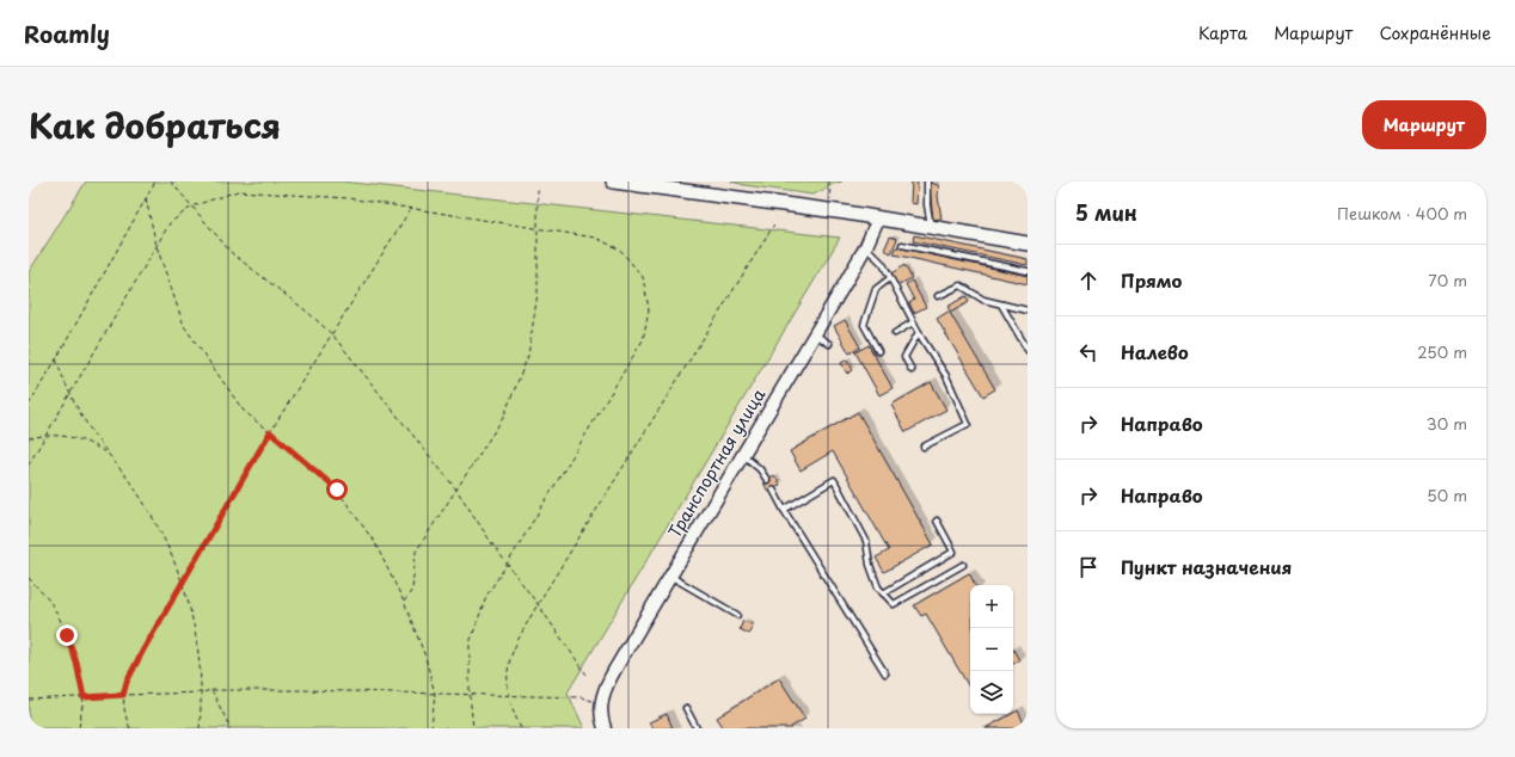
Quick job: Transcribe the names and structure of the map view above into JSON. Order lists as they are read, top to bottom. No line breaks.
{"streets":{"street":["Транспортная улица"]},"page":{"header":"Roamly","nav":["Карта","Маршрут","Сохранённые"],"title":"Как добраться","buttons":"Маршрут","heading":["5 мин","Пешком · 400 m"],"list":[["Прямо","70 m"],["Налево","250 m"],["Направо","30 m"],["Направо","50 m"],"Пункт назначения"],"map_buttons":["+","−"]}}
